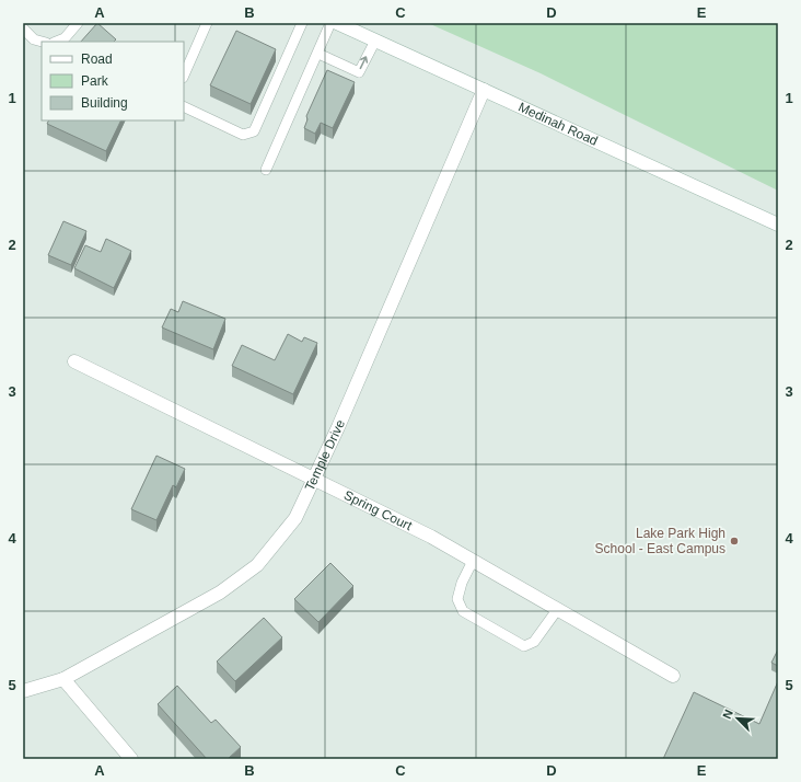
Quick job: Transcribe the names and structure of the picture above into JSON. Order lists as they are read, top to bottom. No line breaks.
{"streets":{"street":["Medinah Road","Temple Drive","Spring Court"]},"crossings":[["Medinah Road","Temple Drive"],["Temple Drive","Spring Court"]],"places":["Lake Park High School - East Campus"],"legend":["Road","Park","Building"],"north":"top left","grid":{"columns":["A","B","C","D","E"],"rows":["1","2","3","4","5"]}}
